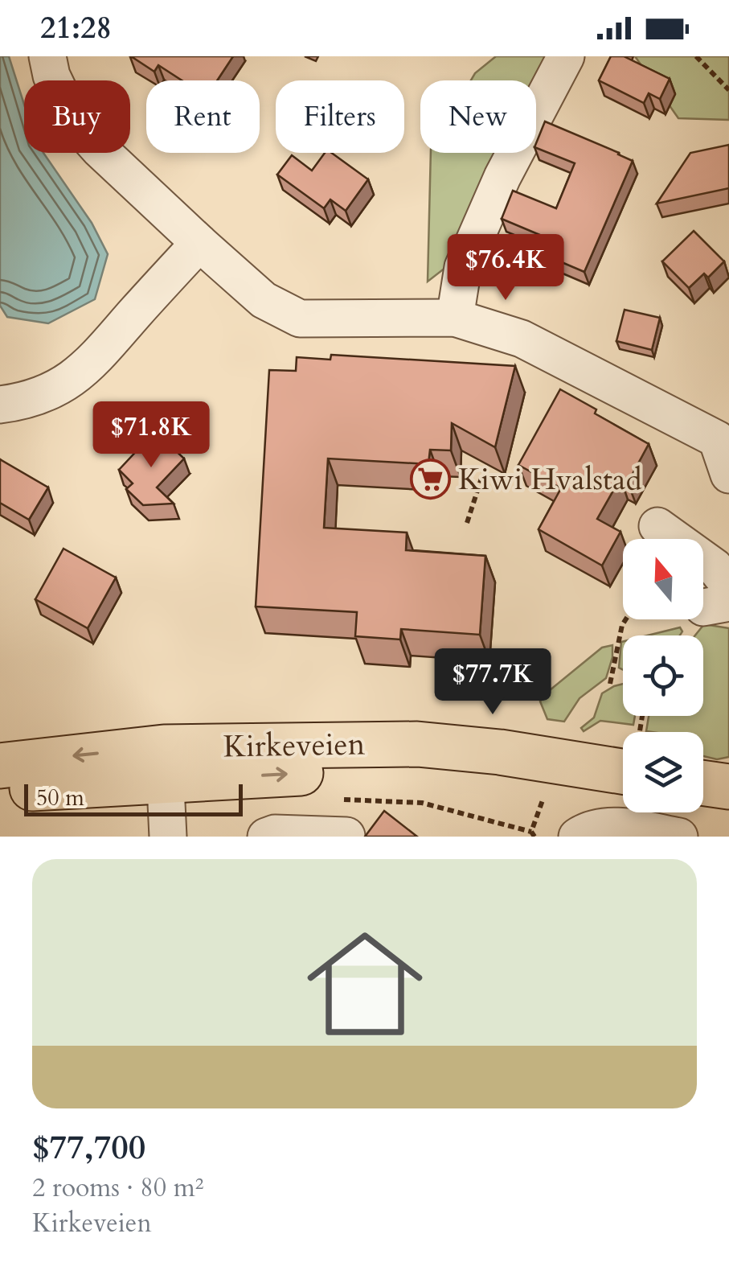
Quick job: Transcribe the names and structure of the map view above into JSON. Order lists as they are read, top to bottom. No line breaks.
{"streets":{"main road":["Kirkeveien"]},"places":{"supermarket":["Kiwi Hvalstad"]},"scale_bar":"50 m","north":"top","page":{"status":"21:28","chip":["Buy","Rent","Filters","New"],"price":["$76.4K","$71.8K","$77.7K"],"scale":"50 m","list":[{"name":"$77,700","note":"2 rooms · 80 m² · Kirkeveien"}]}}
